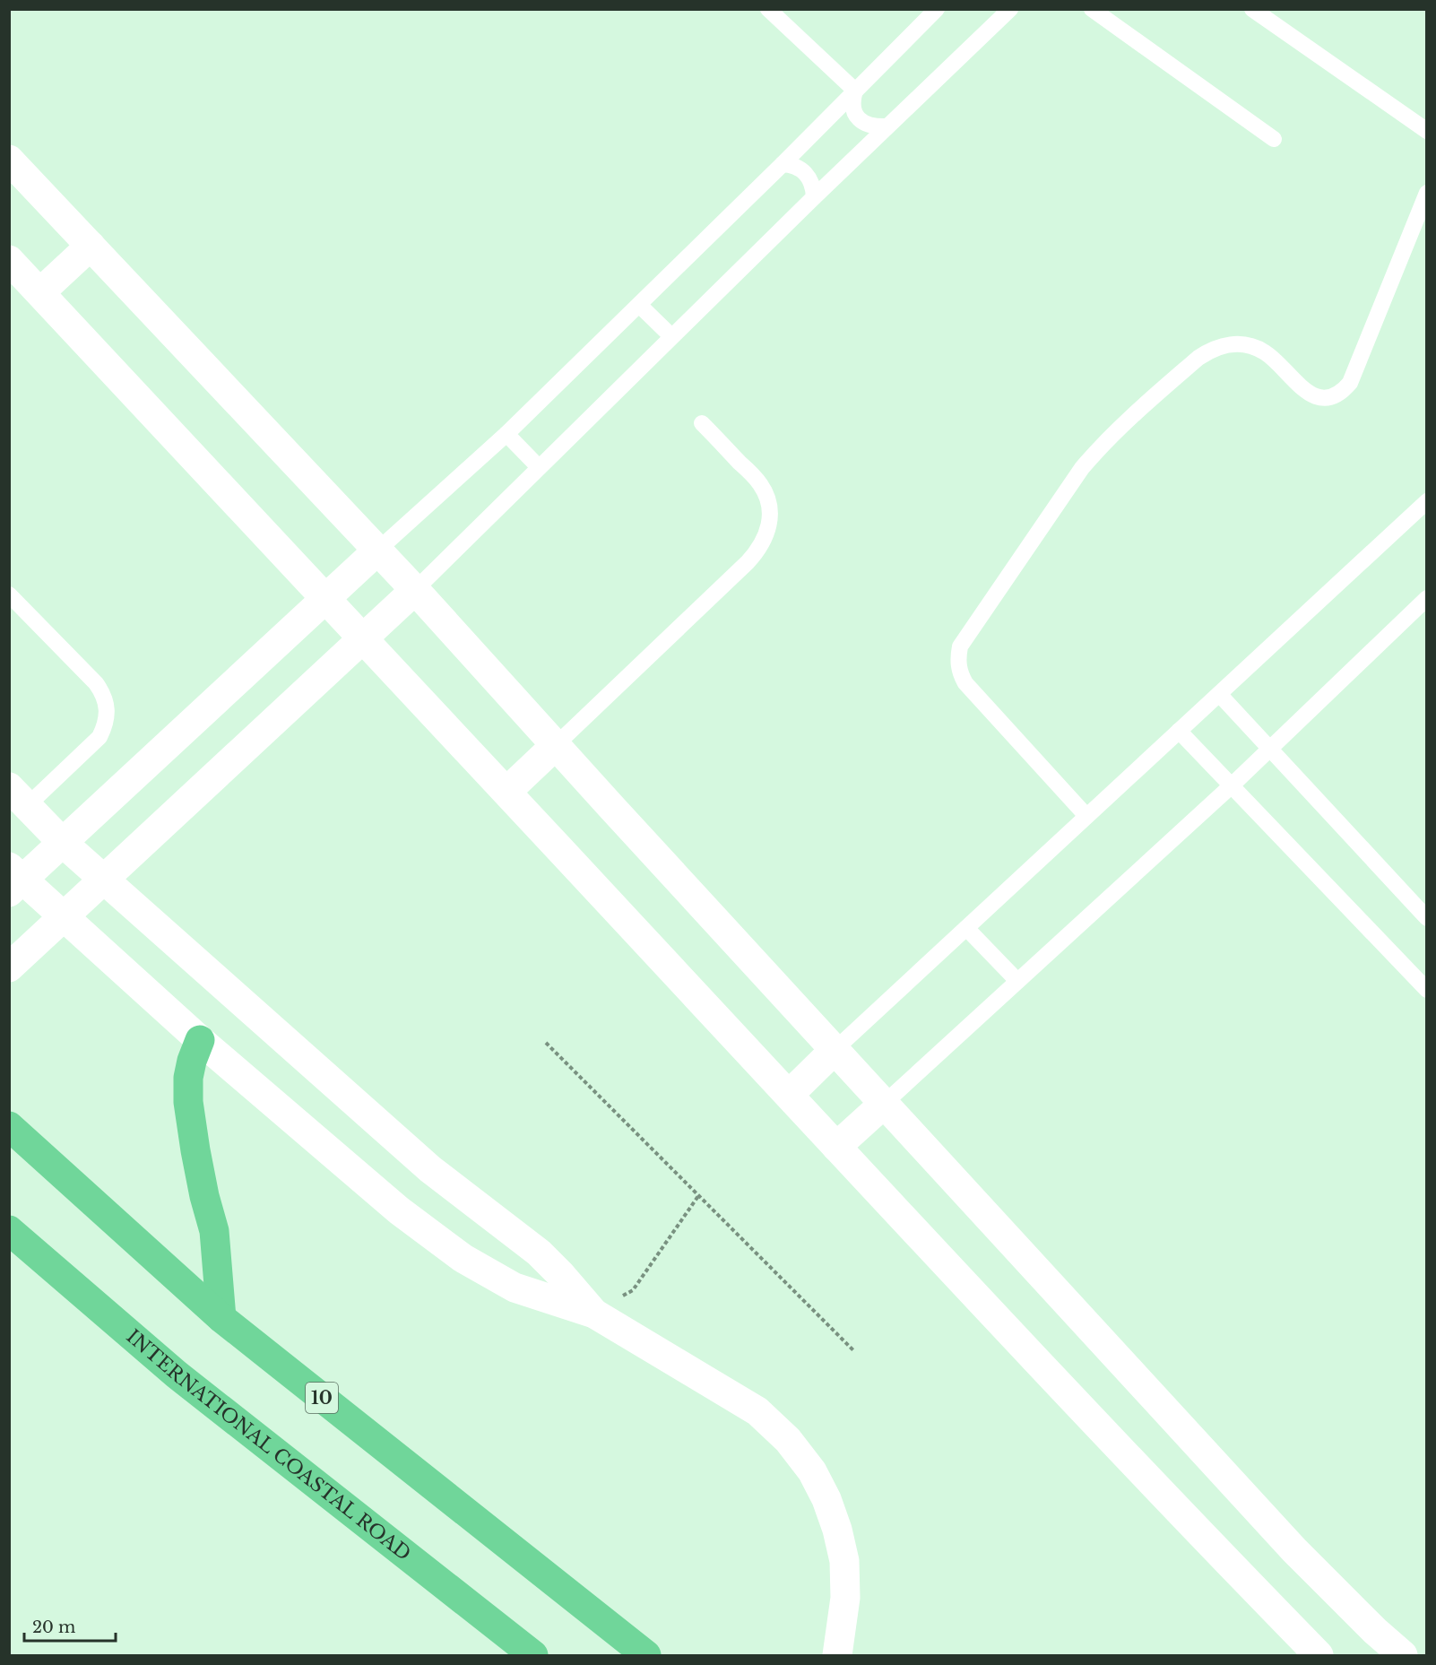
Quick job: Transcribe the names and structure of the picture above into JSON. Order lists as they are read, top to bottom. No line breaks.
{"streets":{"highway":["10","INTERNATIONAL COASTAL ROAD"]},"scale_bar":"20 m"}
